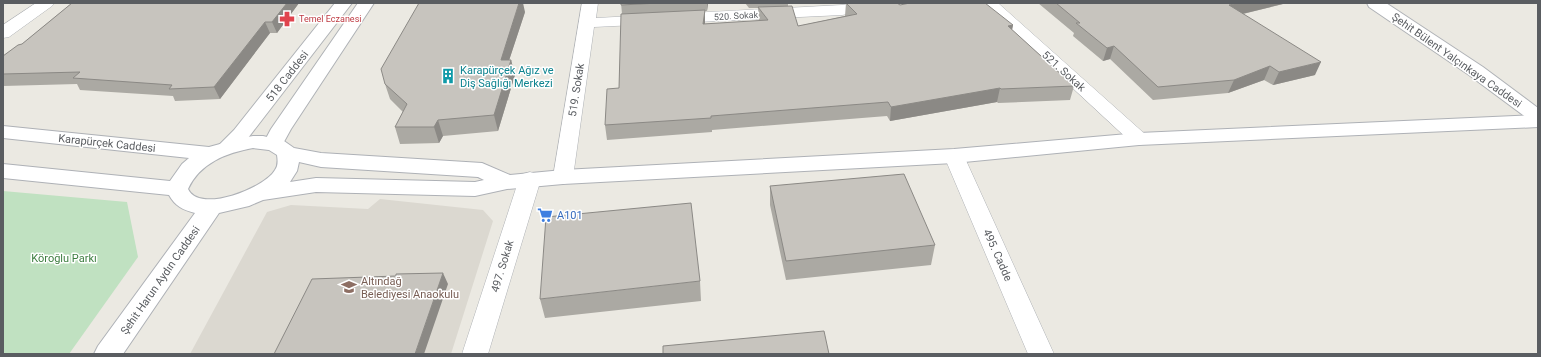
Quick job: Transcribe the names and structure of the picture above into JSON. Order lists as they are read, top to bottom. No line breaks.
{"streets":{"main road":["Şehit Bülent Yalçınkaya Caddesi","518 Caddesi","Karapürçek Caddesi","Şehit Harun Aydın Caddesi"],"street":["520. Sokak","521. Sokak","519. Sokak","495. Cadde","497. Sokak"]},"crossings":[["520. Sokak","519. Sokak"],["518 Caddesi","Karapürçek Caddesi"]],"parks":["Köroğlu Parkı"],"places":{"pharmacy":["Temel Eczanesi"],"building":["Karapürçek Ağız ve Diş Sağlığı Merkezi"],"supermarket":["A101"],"school or university":["Altındağ Belediyesi Anaokulu"]}}
